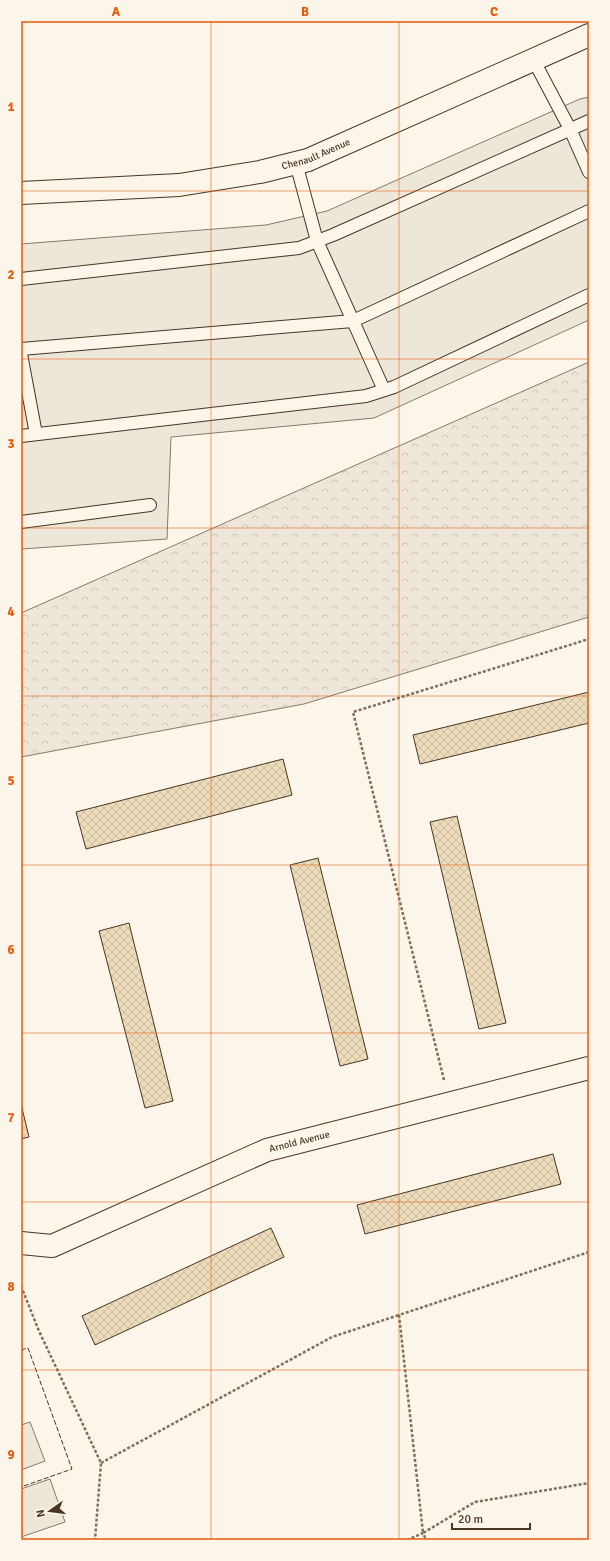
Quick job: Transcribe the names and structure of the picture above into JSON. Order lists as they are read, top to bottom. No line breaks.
{"streets":{"street":["Chenault Avenue","Arnold Avenue"]},"scale_bar":"20 m","north":"left","grid":{"columns":["A","B","C"],"rows":["1","2","3","4","5","6","7","8","9"]}}
